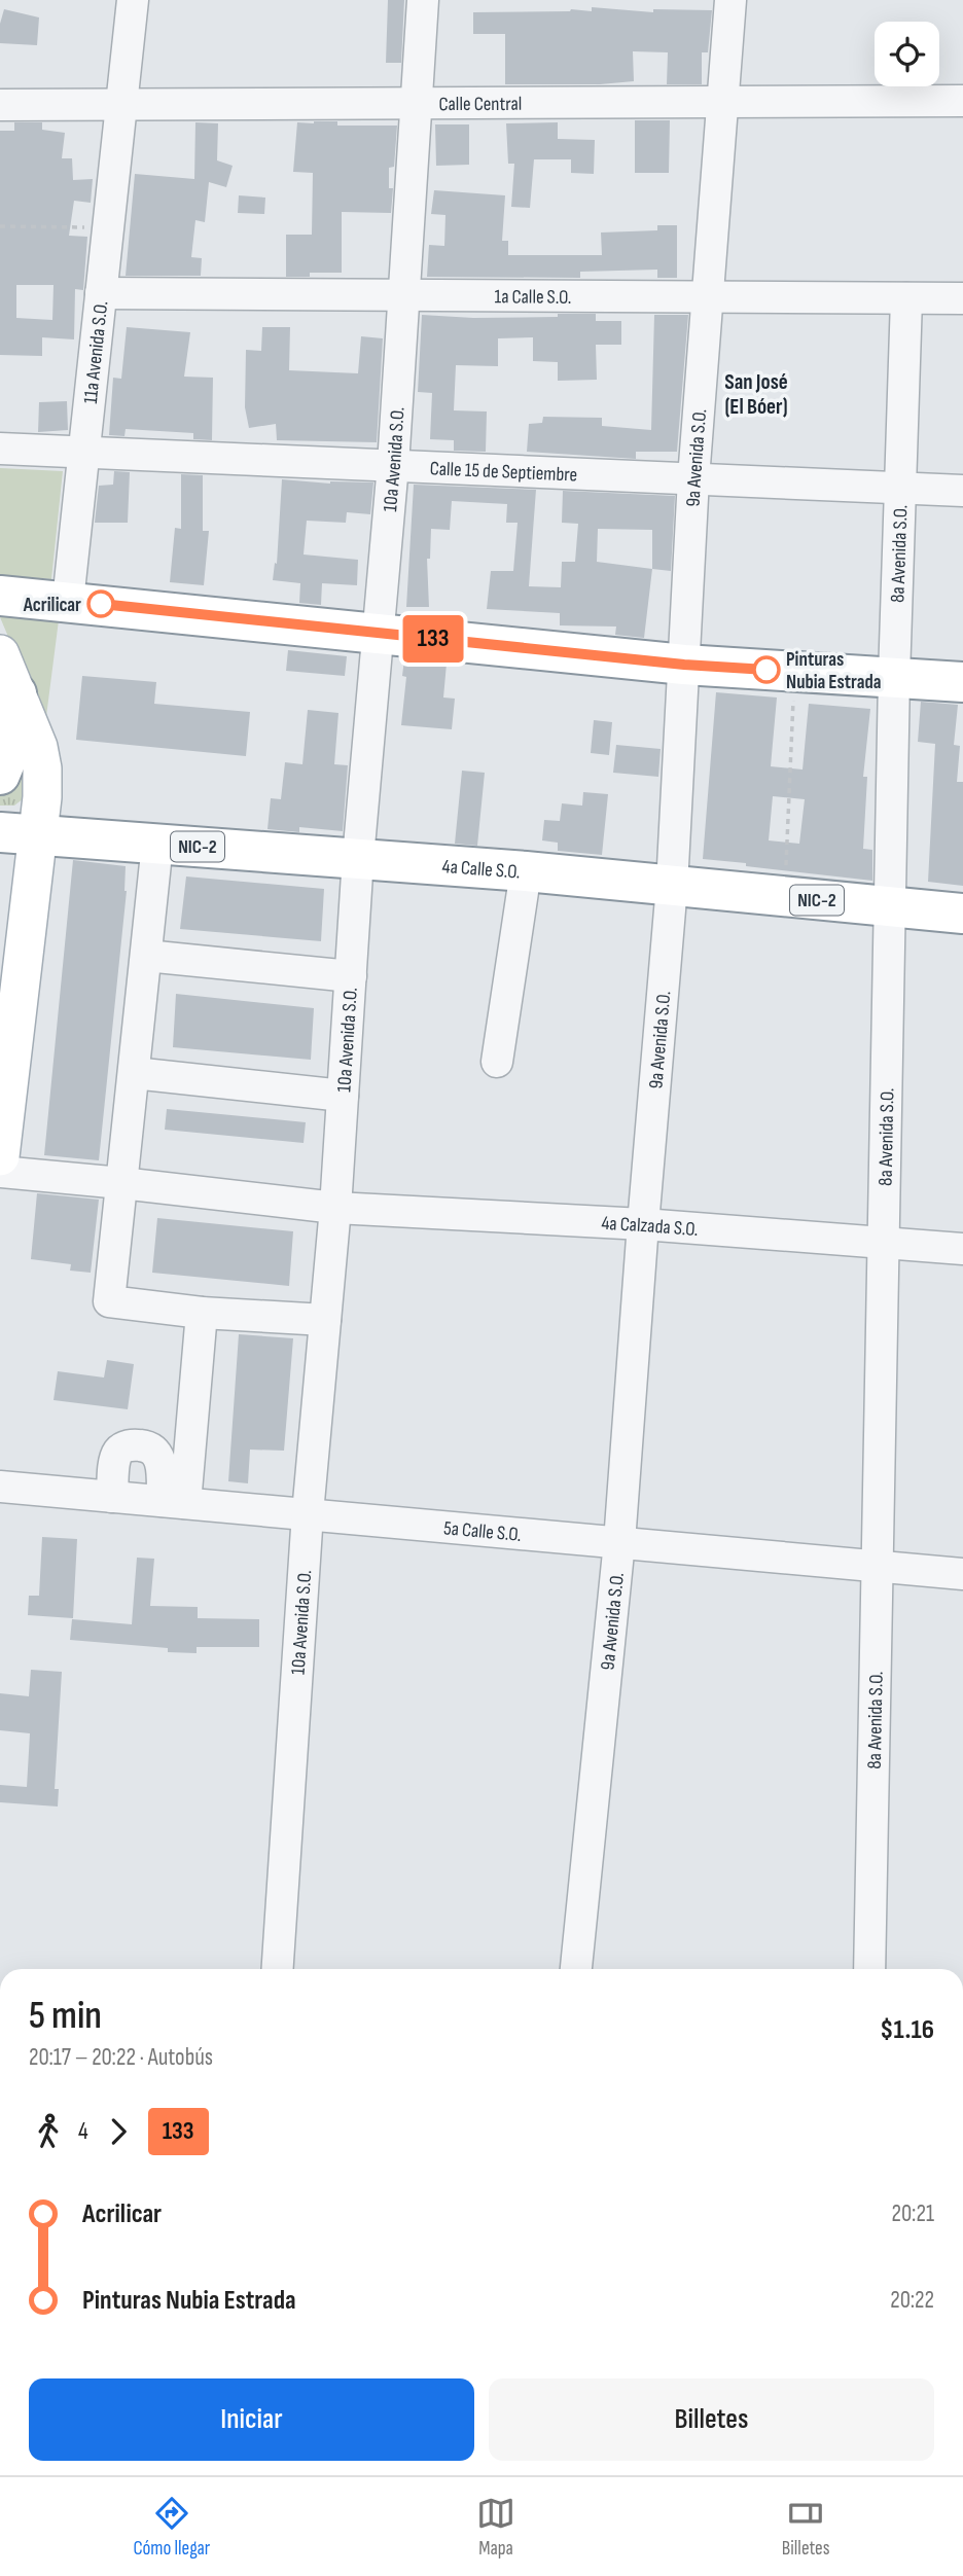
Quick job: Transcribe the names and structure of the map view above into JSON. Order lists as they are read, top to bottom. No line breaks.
{"streets":{"highway":["NIC-2","4a Calle S.O."],"street":["Calle Central","1a Calle S.O.","11a Avenida S.O.","9a Avenida S.O.","10a Avenida S.O.","Calle 15 de Septiembre","8a Avenida S.O.","4a Calzada S.O.","5a Calle S.O."]},"crossings":[["Calle Central","11a Avenida S.O."],["Calle Central","9a Avenida S.O."],["Calle Central","10a Avenida S.O."],["1a Calle S.O.","11a Avenida S.O."],["1a Calle S.O.","9a Avenida S.O."],["1a Calle S.O.","10a Avenida S.O."],["1a Calle S.O.","8a Avenida S.O."],["11a Avenida S.O.","Calle 15 de Septiembre"],["9a Avenida S.O.","Calle 15 de Septiembre"],["9a Avenida S.O.","4a Calle S.O."],["9a Avenida S.O.","4a Calzada S.O."],["9a Avenida S.O.","5a Calle S.O."],["10a Avenida S.O.","Calle 15 de Septiembre"],["10a Avenida S.O.","4a Calle S.O."],["10a Avenida S.O.","4a Calzada S.O."],["10a Avenida S.O.","5a Calle S.O."],["Calle 15 de Septiembre","8a Avenida S.O."],["8a Avenida S.O.","4a Calle S.O."],["8a Avenida S.O.","4a Calzada S.O."],["8a Avenida S.O.","5a Calle S.O."]],"districts":["San José (El Bóer)"],"places":["Acrilicar","Pinturas Nubia Estrada"],"lines":["bus line 133"],"page":{"on_map":"133","heading":["5 min","20:17 – 20:22 · Autobús","$1.16"],"legs":["4","133"],"list":[{"name":"Acrilicar","value":"20:21"},{"name":"Pinturas Nubia Estrada","value":"20:22"}],"buttons":["Iniciar","Billetes"],"tabs":["Cómo llegar","Mapa","Billetes"]}}
